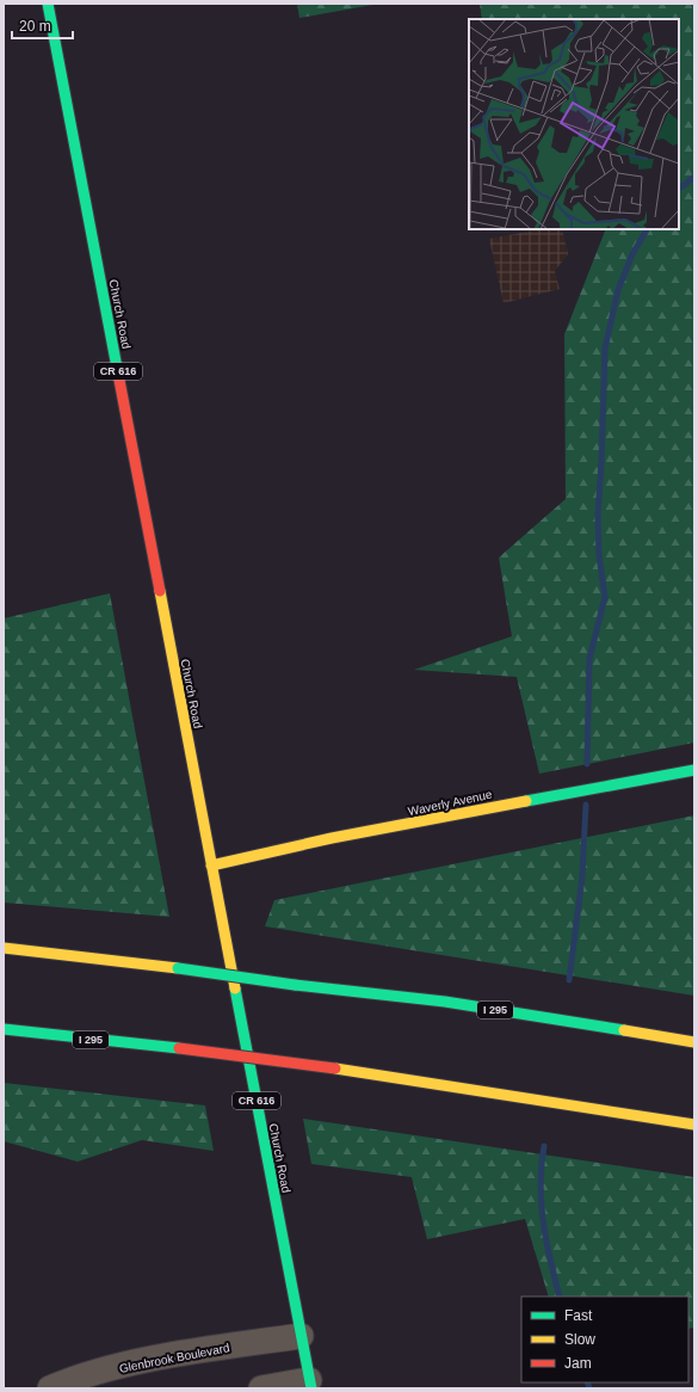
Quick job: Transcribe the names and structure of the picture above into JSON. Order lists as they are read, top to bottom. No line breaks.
{"streets":{"main road":["Church Road","CR 616","Waverly Avenue","I 295"],"street":["Glenbrook Boulevard"]},"crossings":[["Church Road","Waverly Avenue"],["Church Road","Glenbrook Boulevard"]],"legend":["Fast","Slow","Jam"],"scale_bar":"20 m"}
